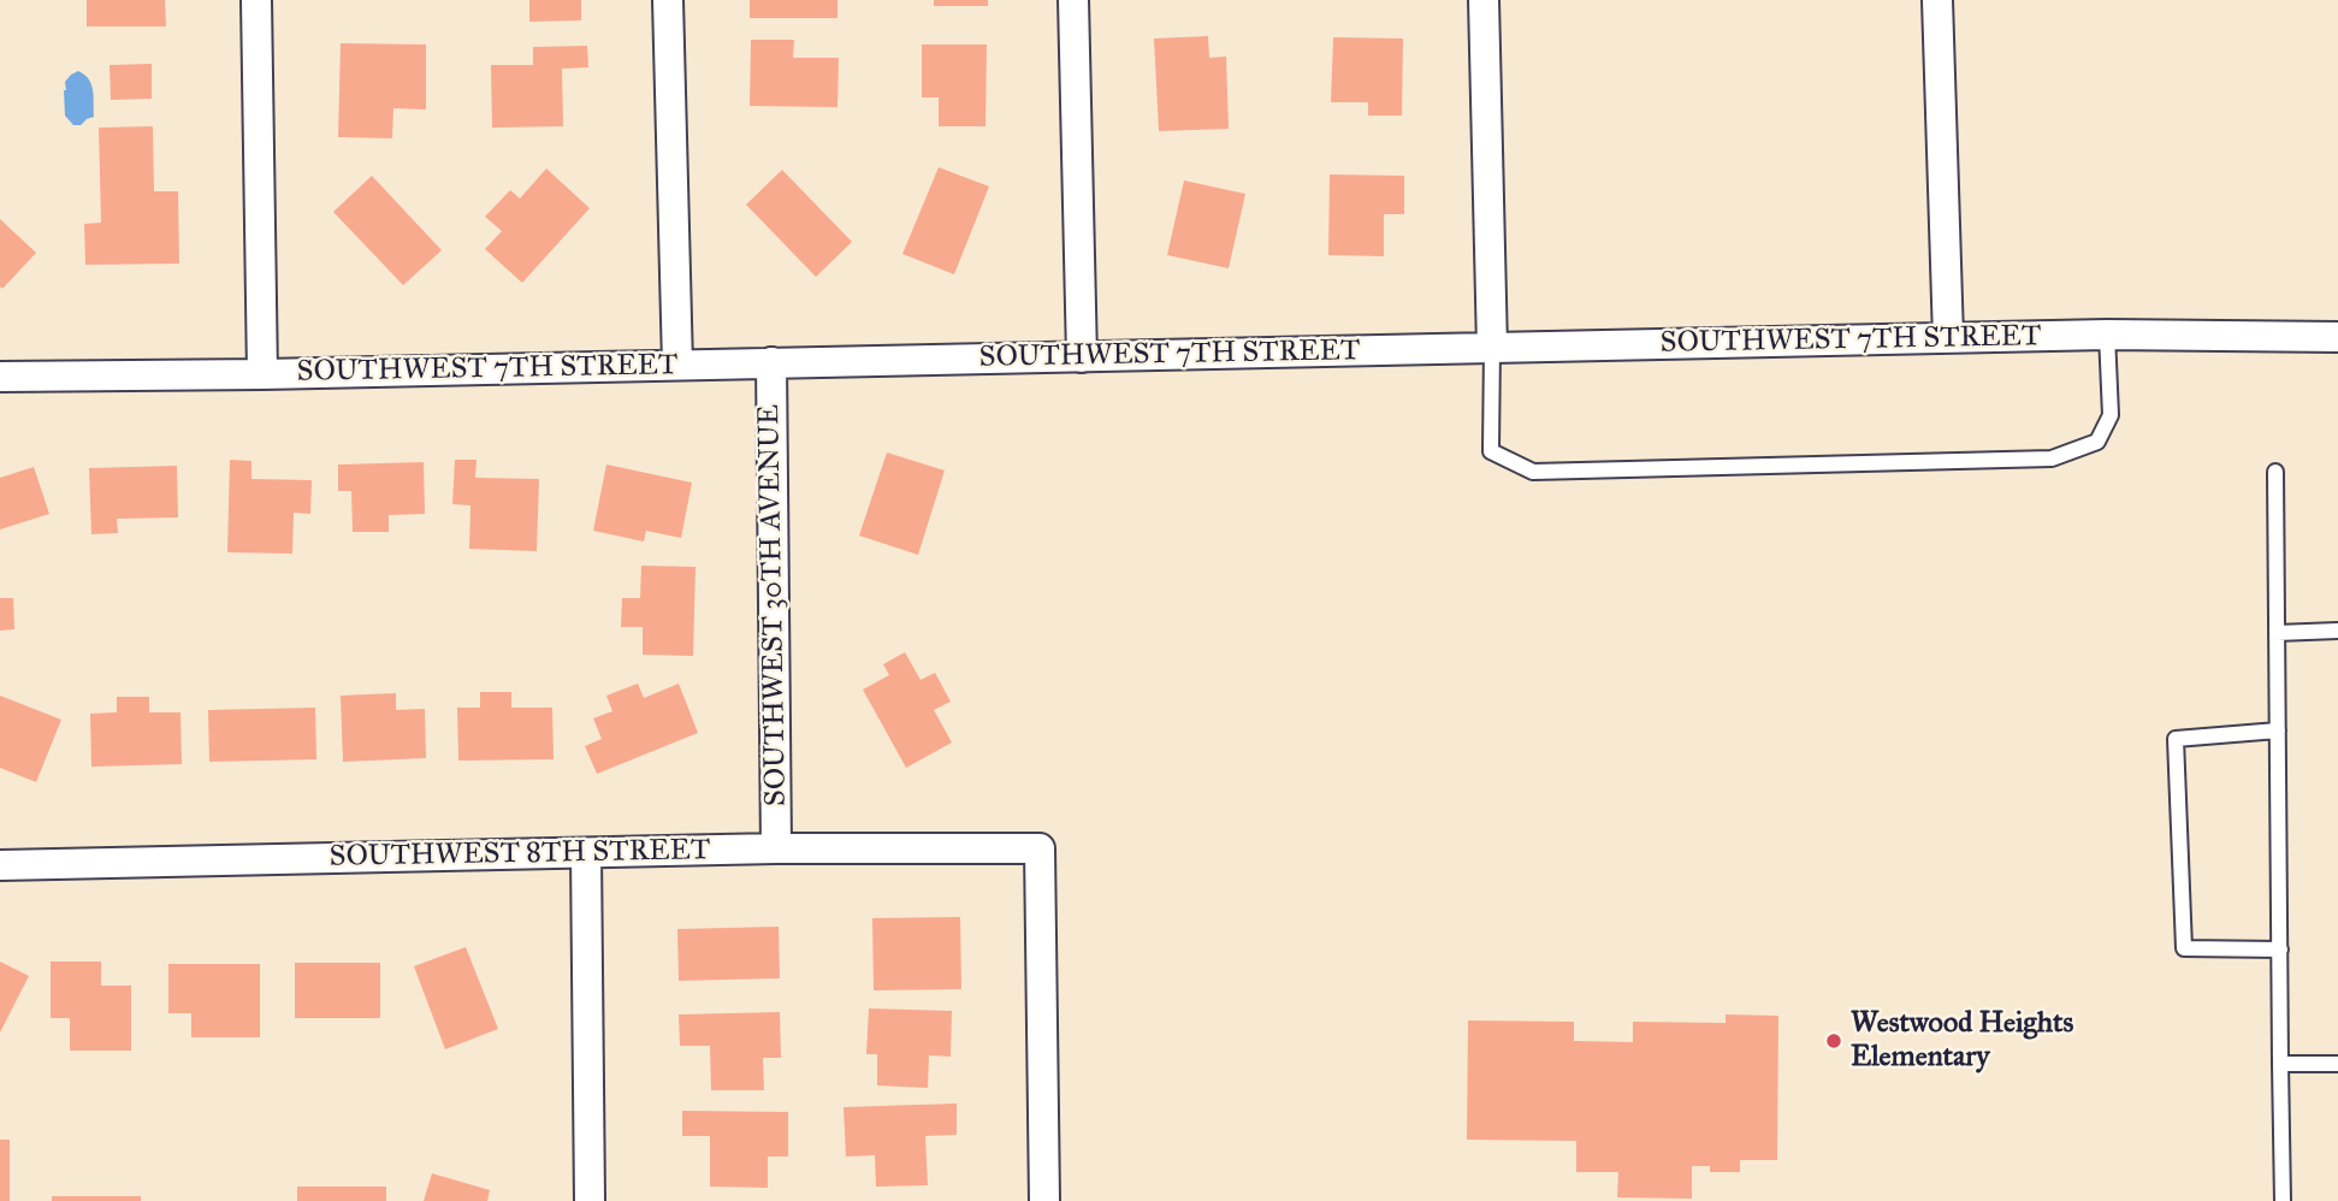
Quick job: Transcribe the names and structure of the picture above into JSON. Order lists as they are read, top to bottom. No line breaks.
{"streets":{"street":["SOUTHWEST 7TH STREET","SOUTHWEST 30TH AVENUE","SOUTHWEST 8TH STREET"]},"crossings":[["SOUTHWEST 7TH STREET","SOUTHWEST 30TH AVENUE"],["SOUTHWEST 30TH AVENUE","SOUTHWEST 8TH STREET"]],"places":["Westwood Heights Elementary"]}
